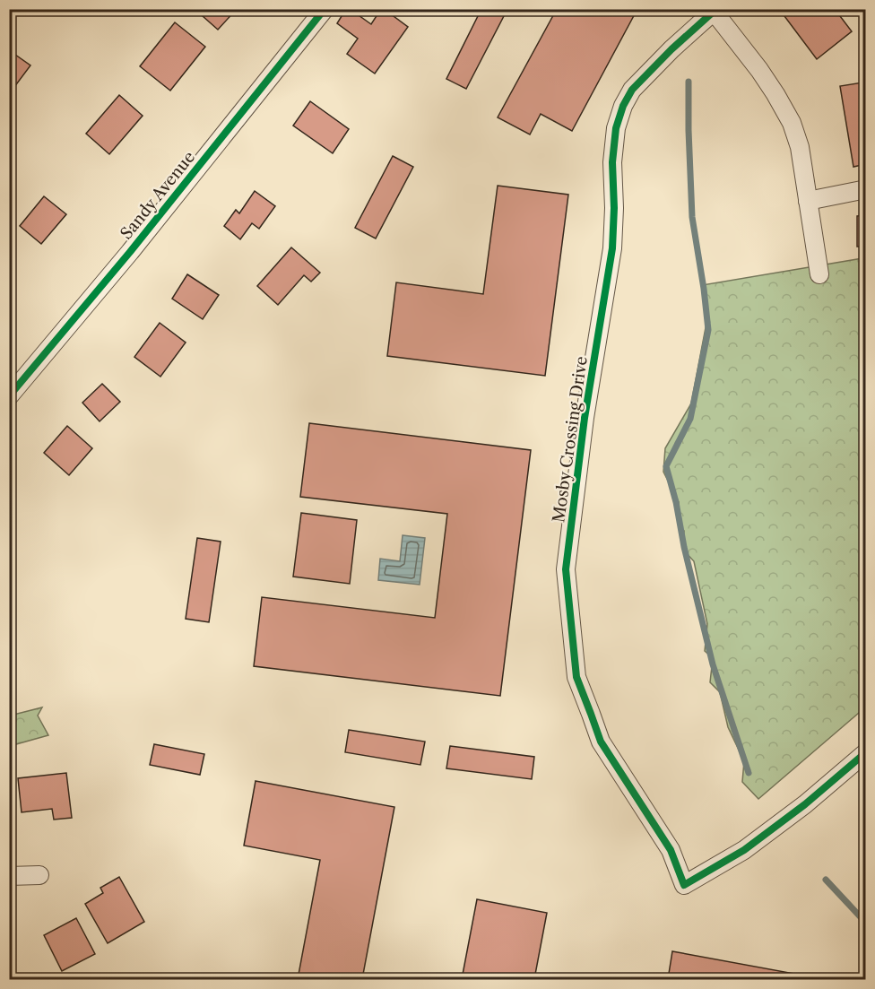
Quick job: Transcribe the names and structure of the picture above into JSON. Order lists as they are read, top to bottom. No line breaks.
{"streets":{"street":["Sandy Avenue","Mosby Crossing Drive"]}}
